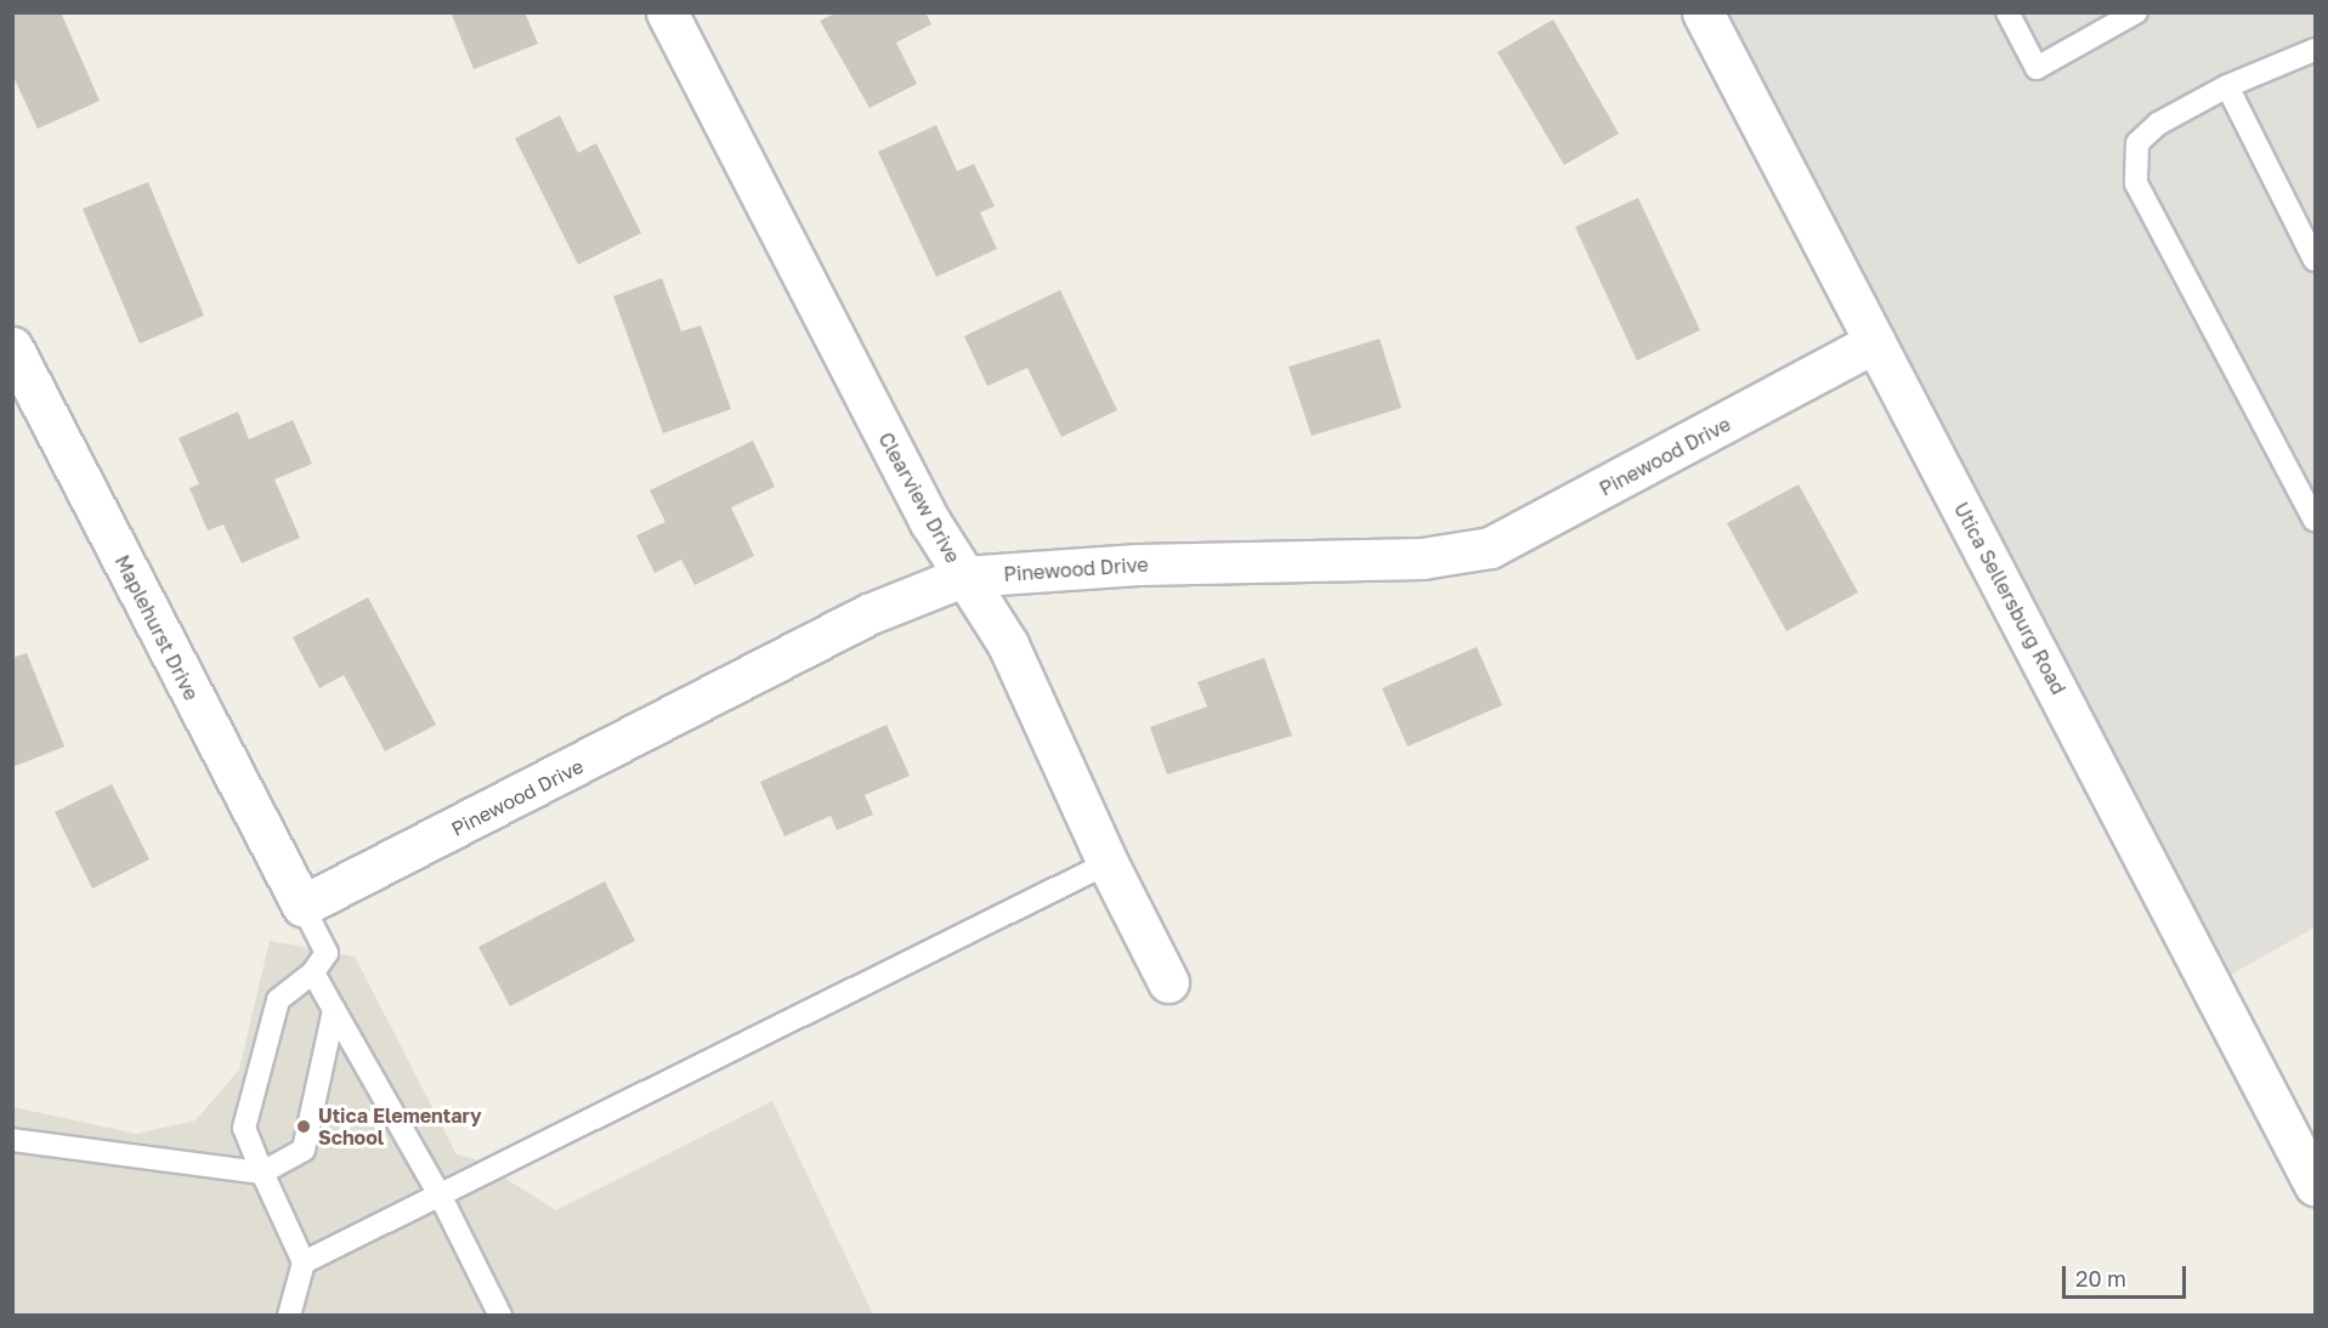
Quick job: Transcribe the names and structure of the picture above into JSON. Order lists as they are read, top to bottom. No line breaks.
{"streets":{"street":["Pinewood Drive","Clearview Drive","Utica Sellersburg Road","Maplehurst Drive"]},"crossings":[["Pinewood Drive","Clearview Drive"],["Pinewood Drive","Utica Sellersburg Road"],["Pinewood Drive","Maplehurst Drive"]],"places":["Utica Elementary School"],"scale_bar":"20 m"}
